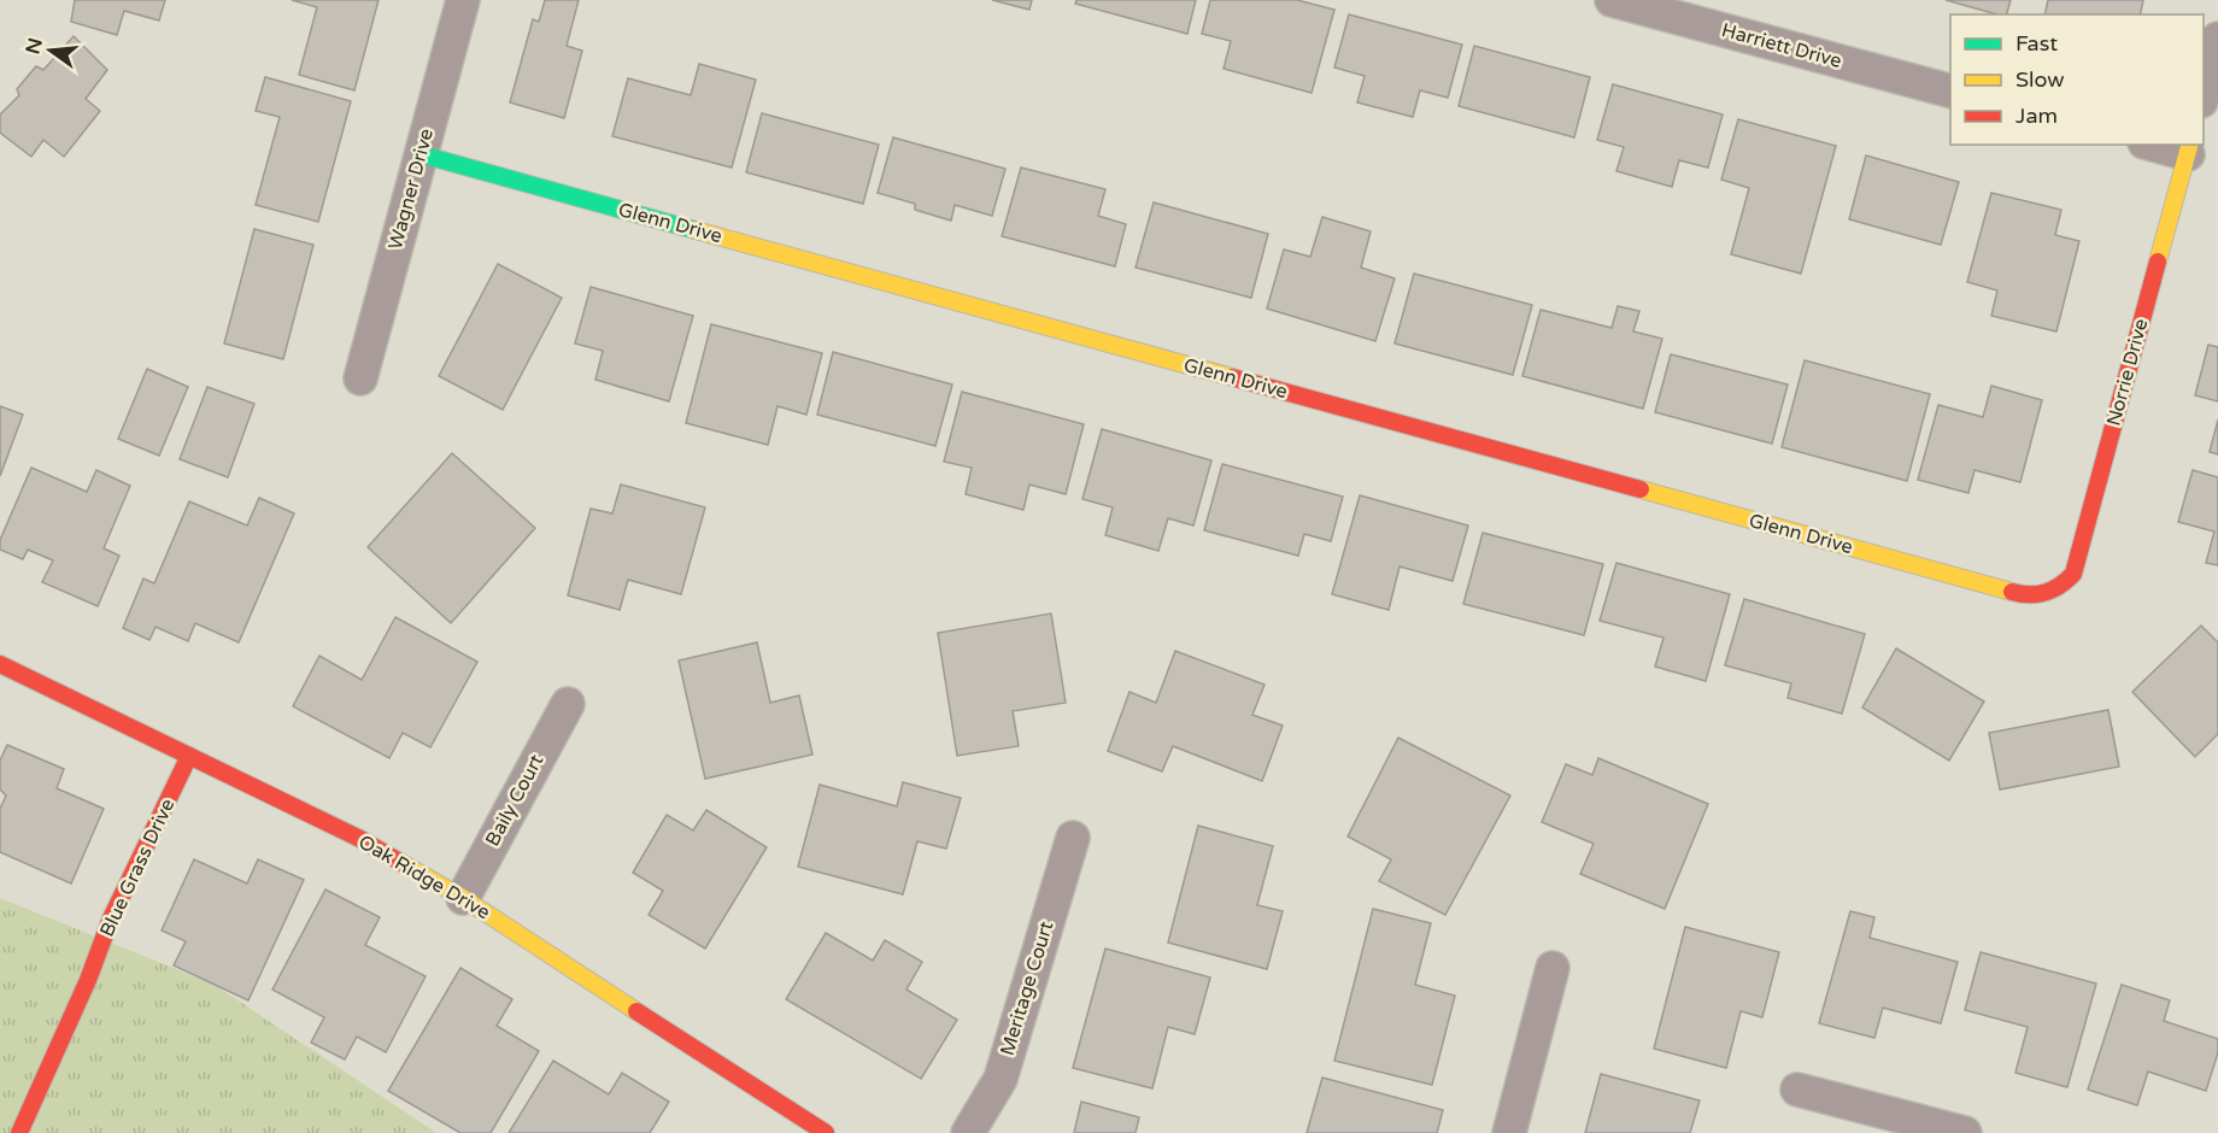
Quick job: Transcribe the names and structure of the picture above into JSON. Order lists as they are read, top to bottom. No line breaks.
{"streets":{"street":["Harriett Drive","Wagner Drive","Glenn Drive","Norrie Drive","Baily Court","Blue Grass Drive","Oak Ridge Drive","Meritage Court"]},"crossings":[["Wagner Drive","Glenn Drive"],["Glenn Drive","Norrie Drive"],["Baily Court","Oak Ridge Drive"],["Blue Grass Drive","Oak Ridge Drive"]],"legend":["Fast","Slow","Jam"],"north":"left"}
